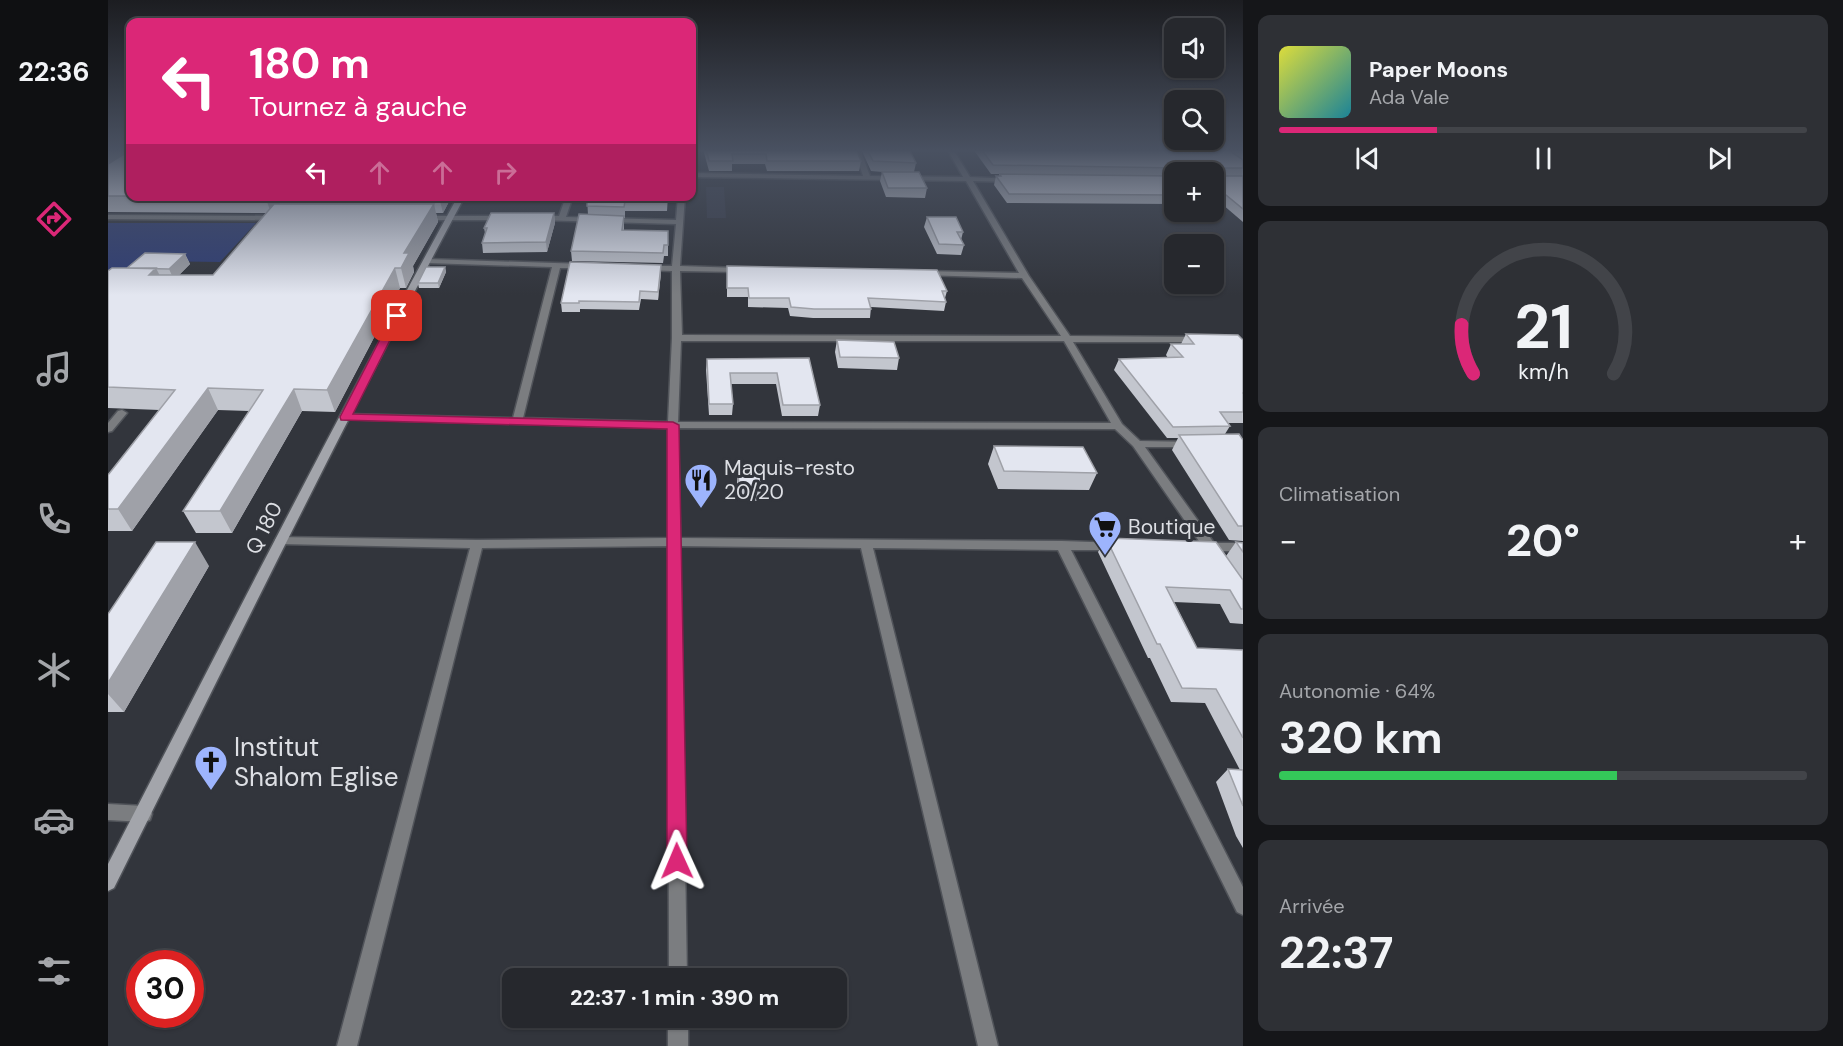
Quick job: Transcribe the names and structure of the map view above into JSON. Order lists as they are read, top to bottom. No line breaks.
{"streets":{"street":["Q 180"]},"places":{"restaurant":["Maquis-resto 20/20"],"supermarket":["Boutique"],"church":["Institut Shalom Eglise"]},"page":{"tabs":"22:36","map_buttons":["+","−"],"turn":["180 m","Tournez à gauche"],"song":["Paper Moons","Ada Vale"],"tile":["Climatisation",["Autonomie · 64%","320 km"],["Arrivée","22:37"]],"heat":["−","20°","+"],"limit":"30","trip":"22:37 · 1 min · 390 m","gauge":["21","km/h"]}}
